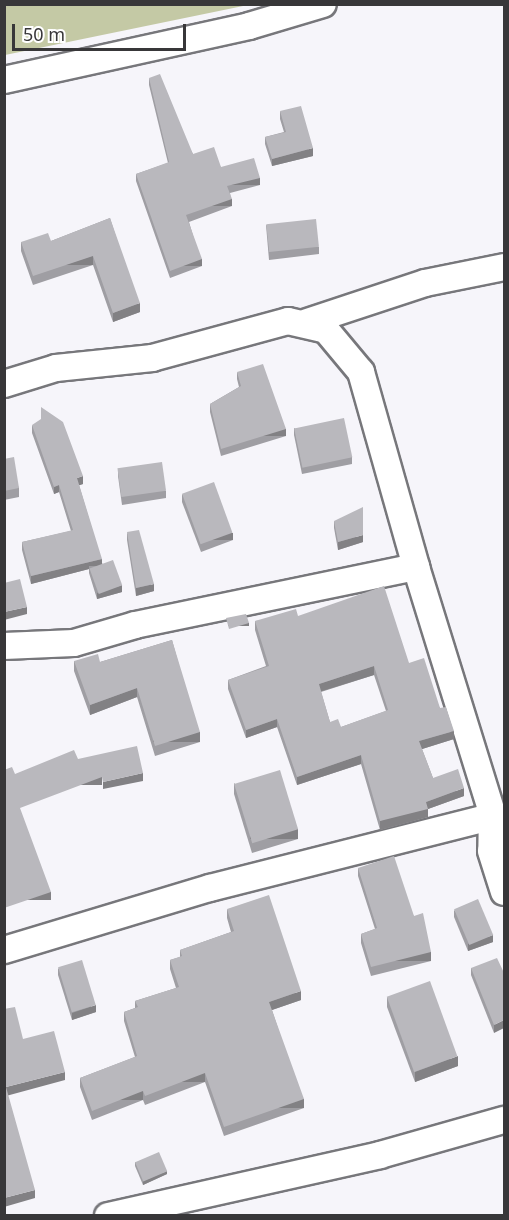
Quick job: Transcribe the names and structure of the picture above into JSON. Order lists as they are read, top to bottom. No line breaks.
{"scale_bar":"50 m"}
